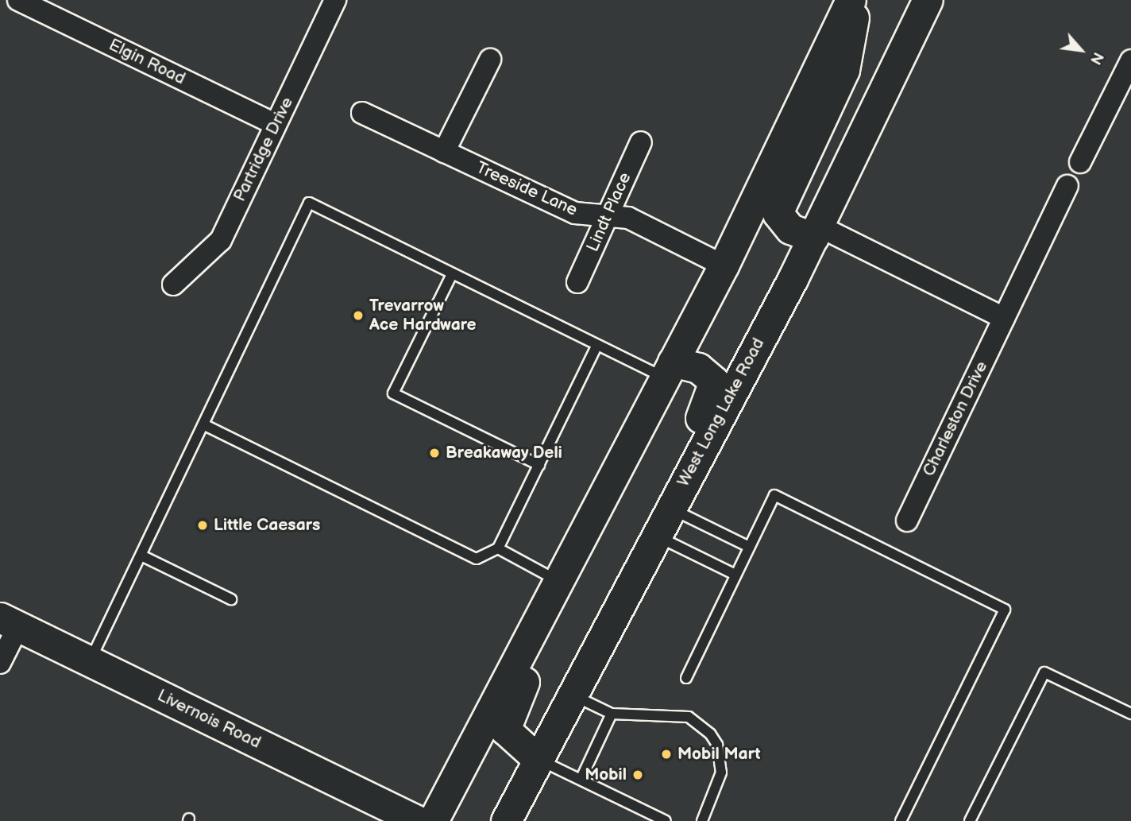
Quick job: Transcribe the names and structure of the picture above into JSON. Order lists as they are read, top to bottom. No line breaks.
{"streets":{"main road":["West Long Lake Road","Livernois Road"],"street":["Elgin Road","Partridge Drive","Treeside Lane","Lindt Place","Charleston Drive"]},"crossings":[["Elgin Road","Partridge Drive"],["Treeside Lane","Lindt Place"]],"places":["Trevarrow Ace Hardware","Breakaway Deli","Little Caesars","Mobil Mart","Mobil"],"north":"bottom right"}
